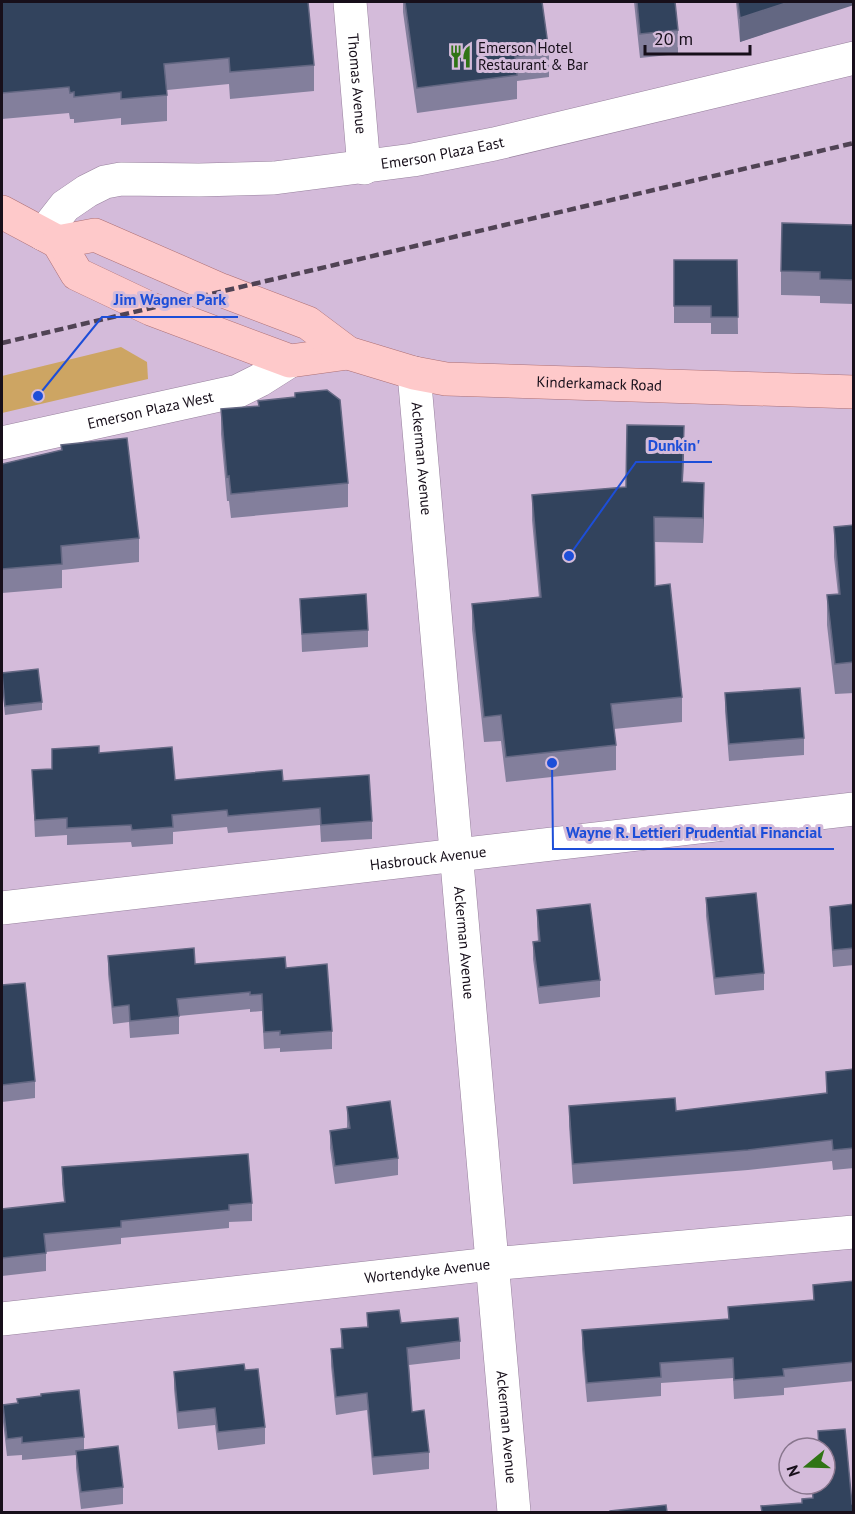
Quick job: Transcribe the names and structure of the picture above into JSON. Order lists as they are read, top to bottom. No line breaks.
{"streets":{"main road":["Kinderkamack Road"],"street":["Thomas Avenue","Emerson Plaza East","Emerson Plaza West","Ackerman Avenue","Hasbrouck Avenue","Wortendyke Avenue"]},"crossings":[["Thomas Avenue","Emerson Plaza East"],["Emerson Plaza East","Kinderkamack Road"],["Kinderkamack Road","Emerson Plaza West"],["Kinderkamack Road","Ackerman Avenue"],["Ackerman Avenue","Hasbrouck Avenue"],["Ackerman Avenue","Wortendyke Avenue"]],"places":{"restaurant":["Emerson Hotel Restaurant & Bar"],"other":["Jim Wagner Park","Dunkin'","Wayne R. Lettieri Prudential Financial"]},"scale_bar":"20 m","north":"left"}
